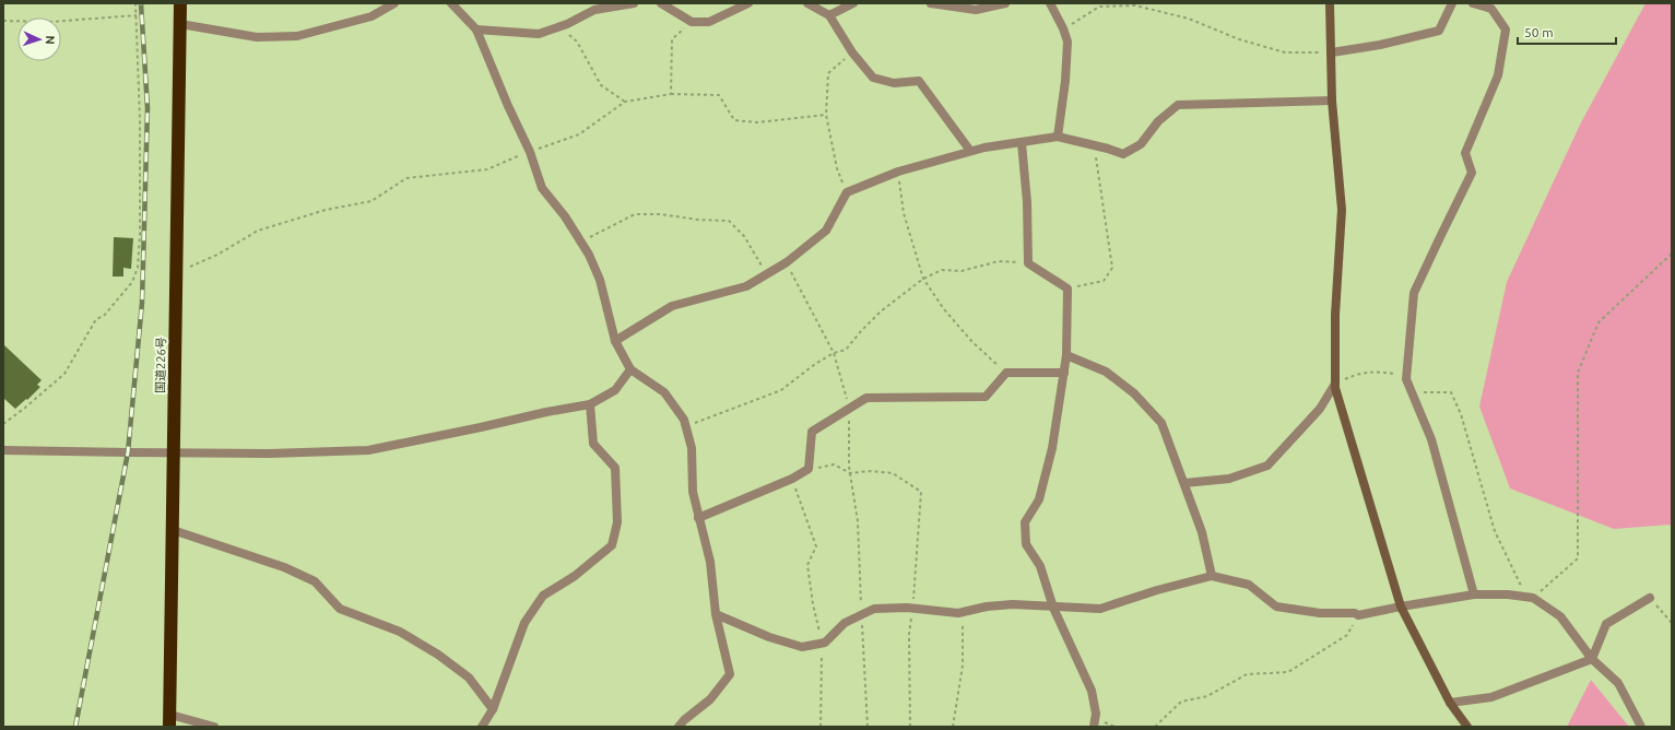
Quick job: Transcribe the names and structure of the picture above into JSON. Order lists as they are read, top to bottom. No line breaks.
{"streets":{"highway":["国道226号"]},"scale_bar":"50 m","north":"right"}
